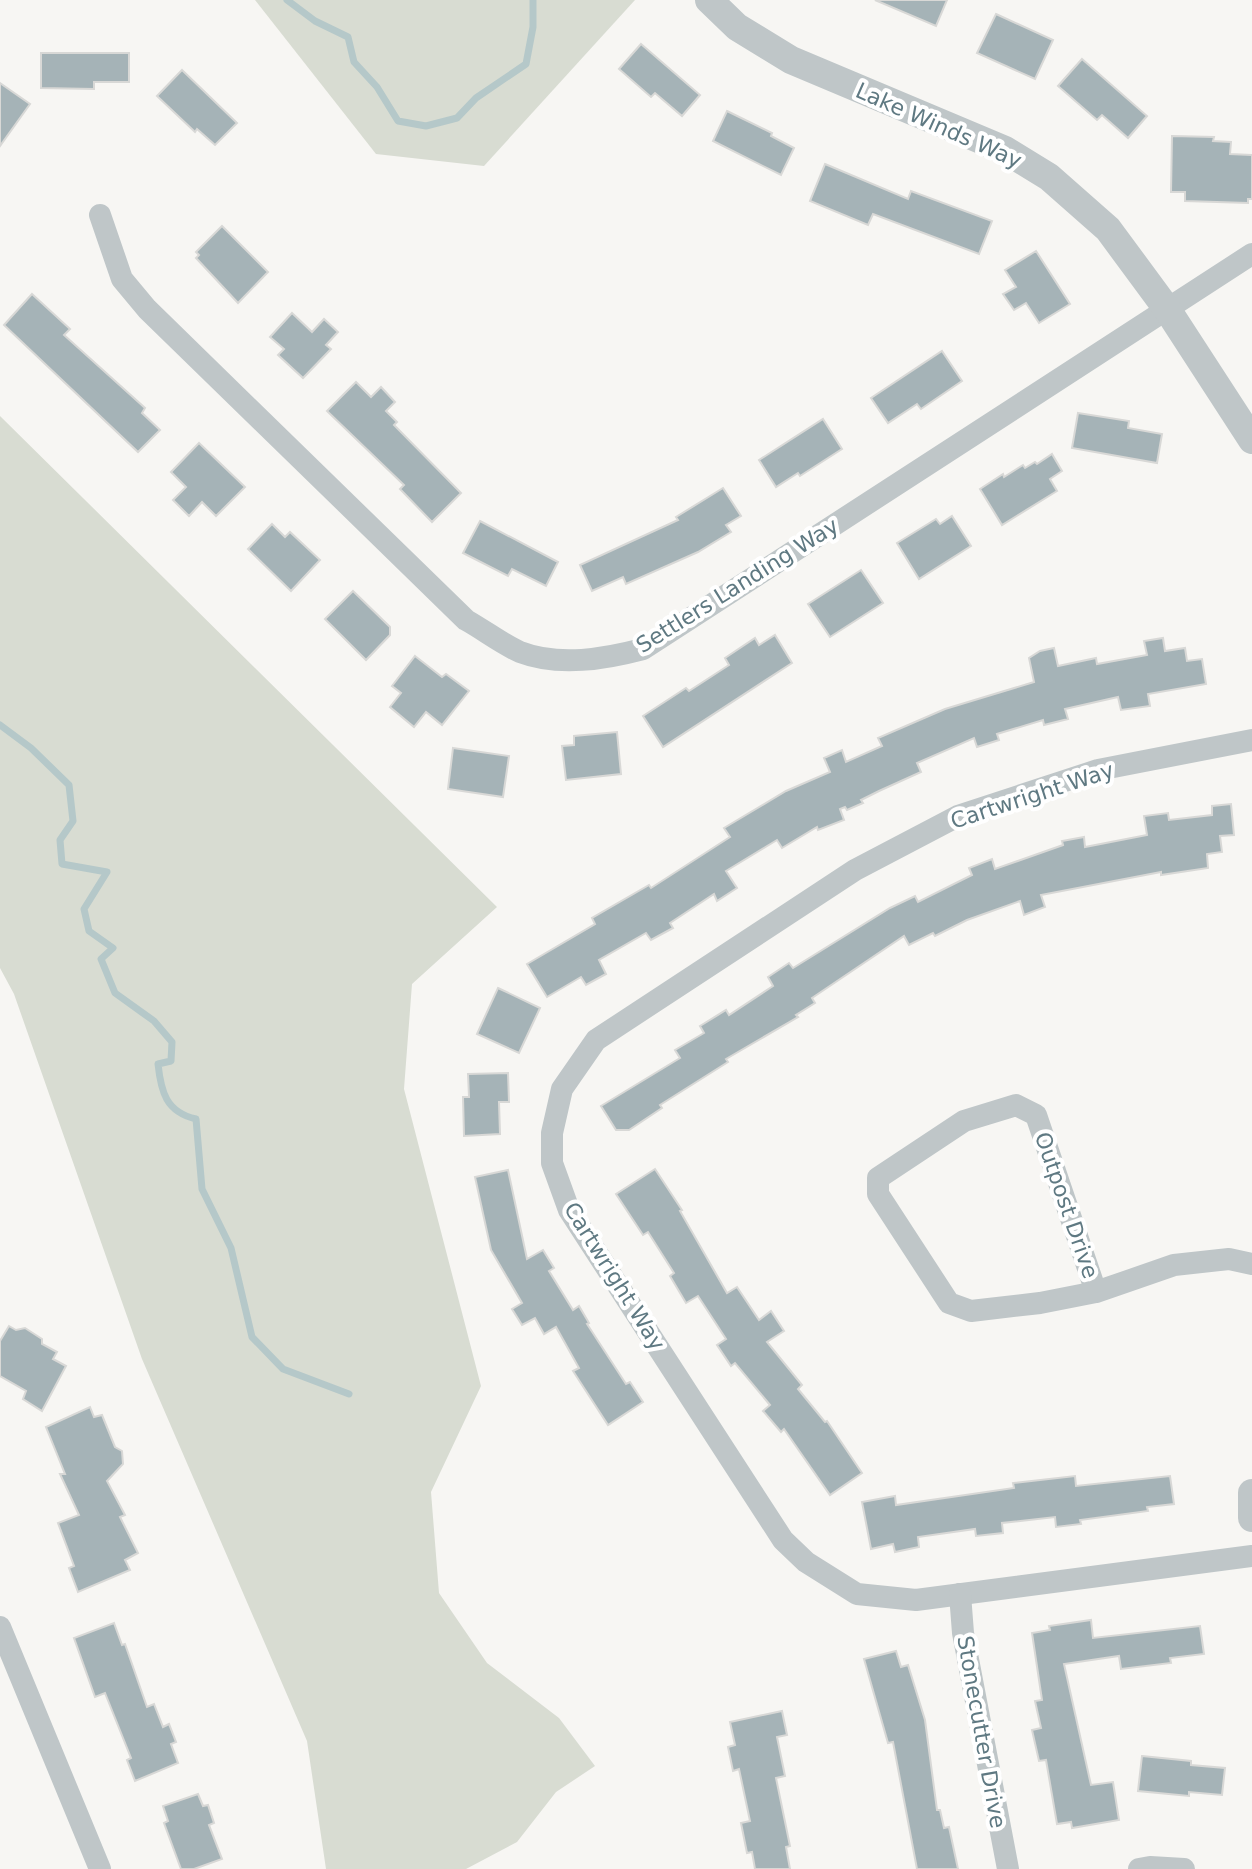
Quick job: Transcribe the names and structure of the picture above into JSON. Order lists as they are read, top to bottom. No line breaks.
{"streets":{"street":["Lake Winds Way","Settlers Landing Way","Cartwright Way","Outpost Drive","Stonecutter Drive"]},"crossings":[["Lake Winds Way","Settlers Landing Way"],["Cartwright Way","Stonecutter Drive"]]}
